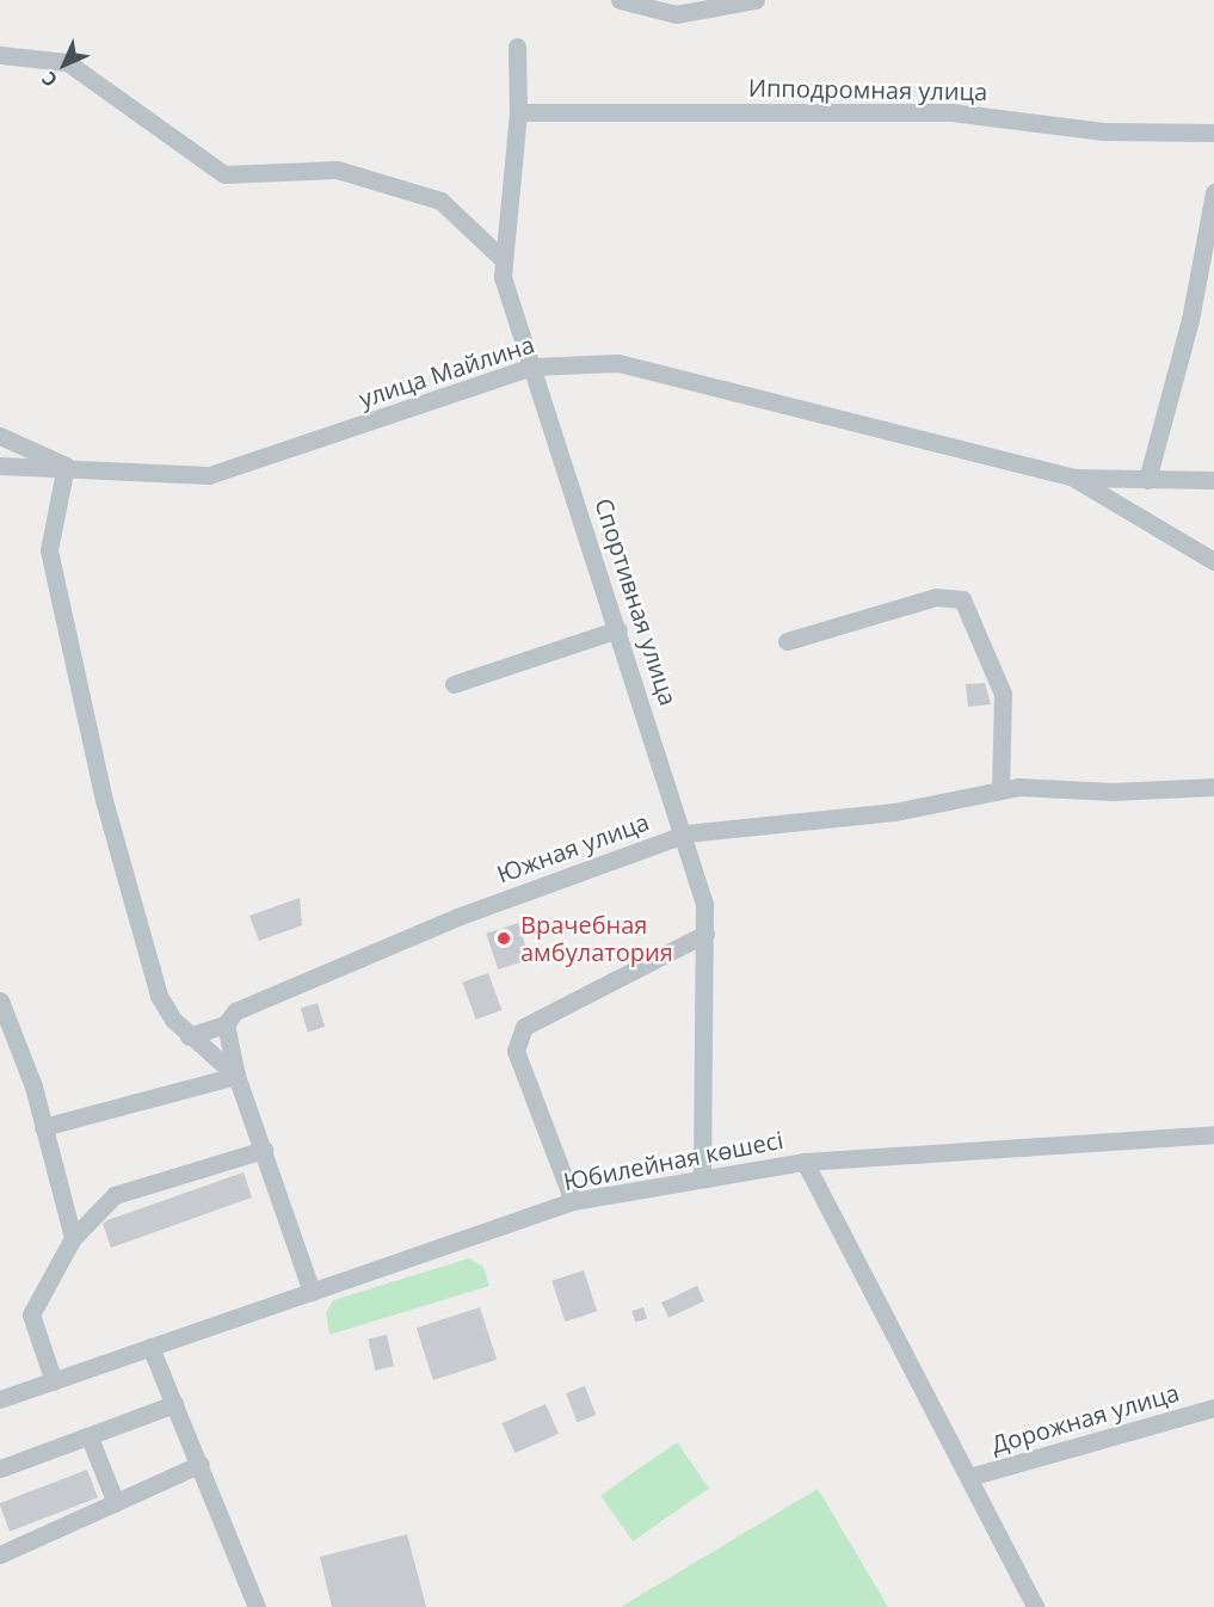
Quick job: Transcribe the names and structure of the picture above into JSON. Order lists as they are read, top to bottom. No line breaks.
{"streets":{"street":["Ипподромная улица","улица Майлина","Спортивная улица","Южная улица","Юбилейная көшесі","Дорожная улица"]},"crossings":[["Ипподромная улица","Спортивная улица"],["улица Майлина","Спортивная улица"],["Спортивная улица","Южная улица"],["Спортивная улица","Юбилейная көшесі"]],"places":["Врачебная амбулатория"],"north":"bottom left"}
